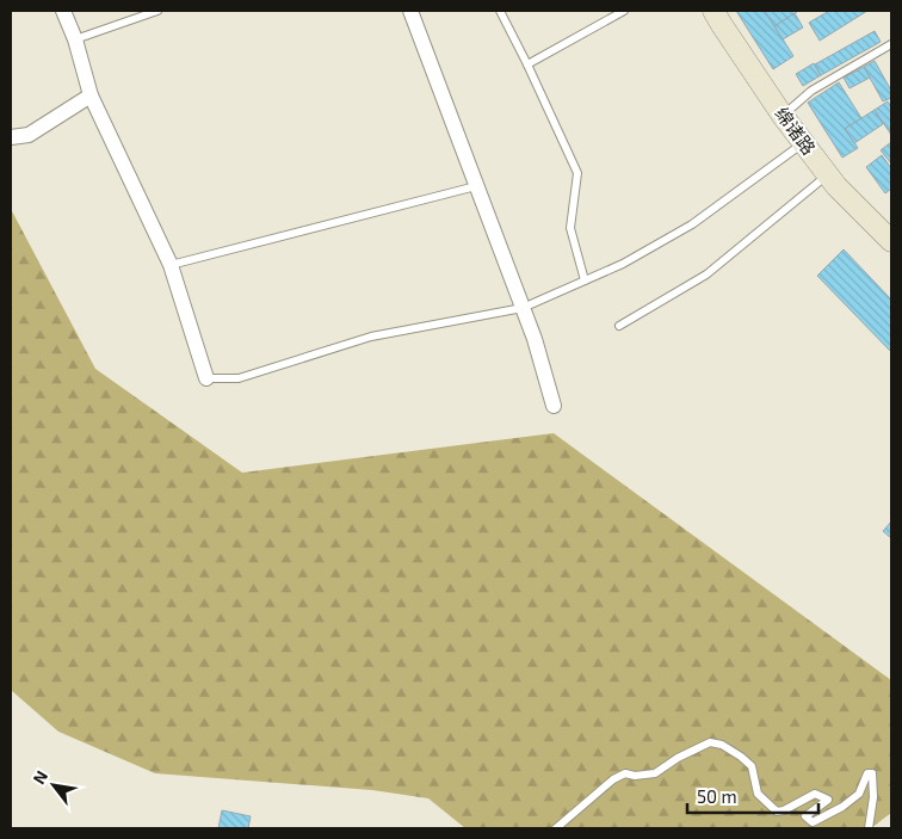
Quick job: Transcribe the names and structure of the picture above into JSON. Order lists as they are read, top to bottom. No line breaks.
{"streets":{"street":["绵诸路"]},"scale_bar":"50 m","north":"top left"}
